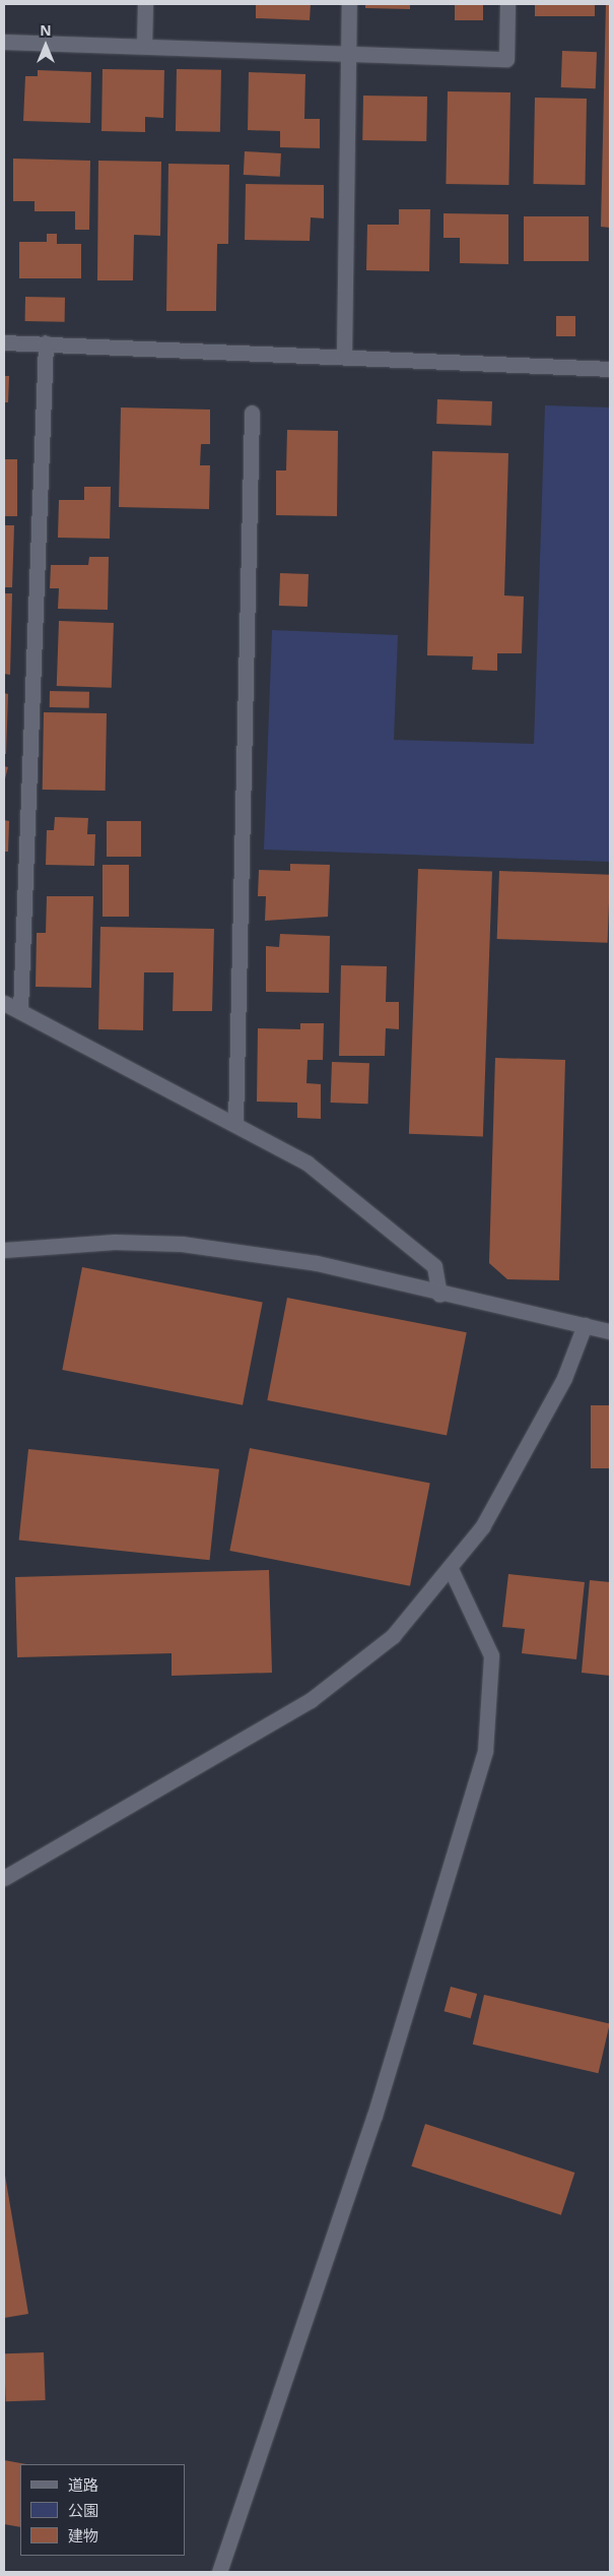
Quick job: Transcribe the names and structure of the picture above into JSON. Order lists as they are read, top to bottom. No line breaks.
{"legend":["道路","公園","建物"],"north":"top"}
